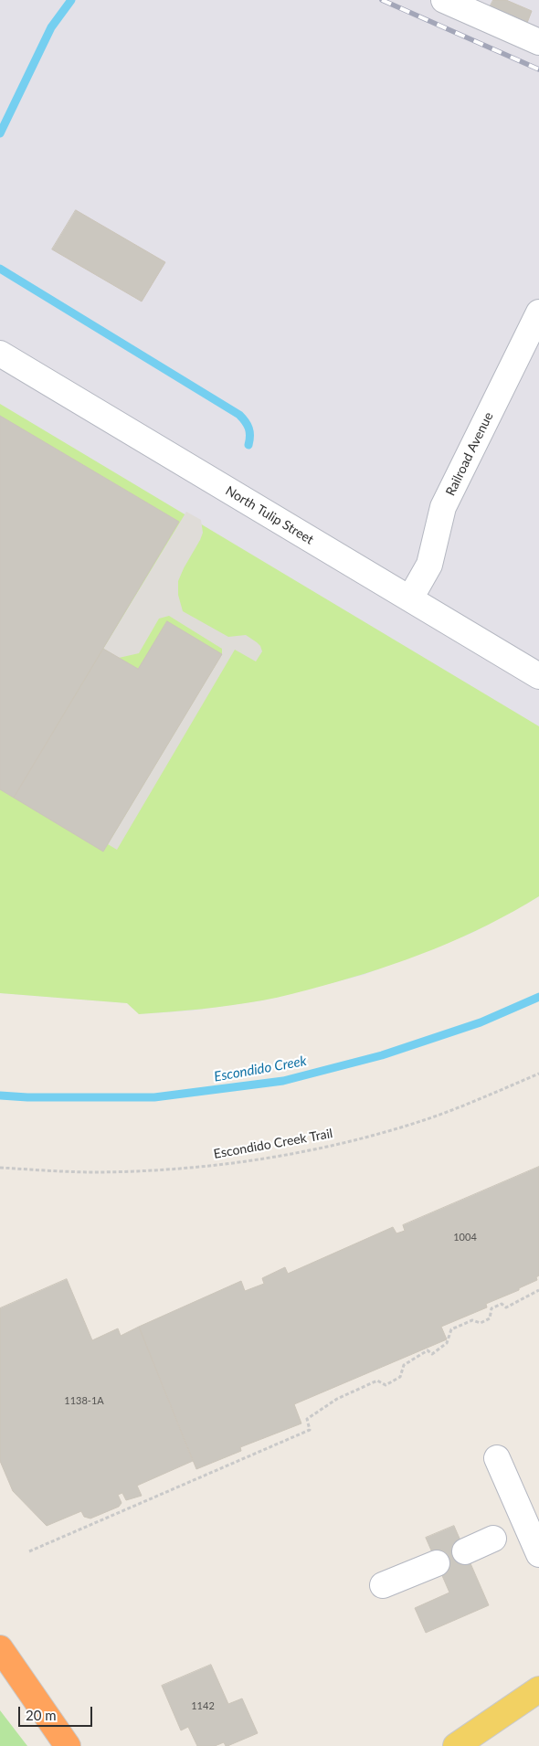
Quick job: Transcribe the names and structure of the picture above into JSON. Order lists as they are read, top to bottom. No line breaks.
{"streets":{"street":["Railroad Avenue","North Tulip Street"],"path":["Escondido Creek Trail"]},"crossings":[["Railroad Avenue","North Tulip Street"]],"water":["Escondido Creek"],"house_numbers":["1004","1138-1A","1142"],"scale_bar":"20 m"}
